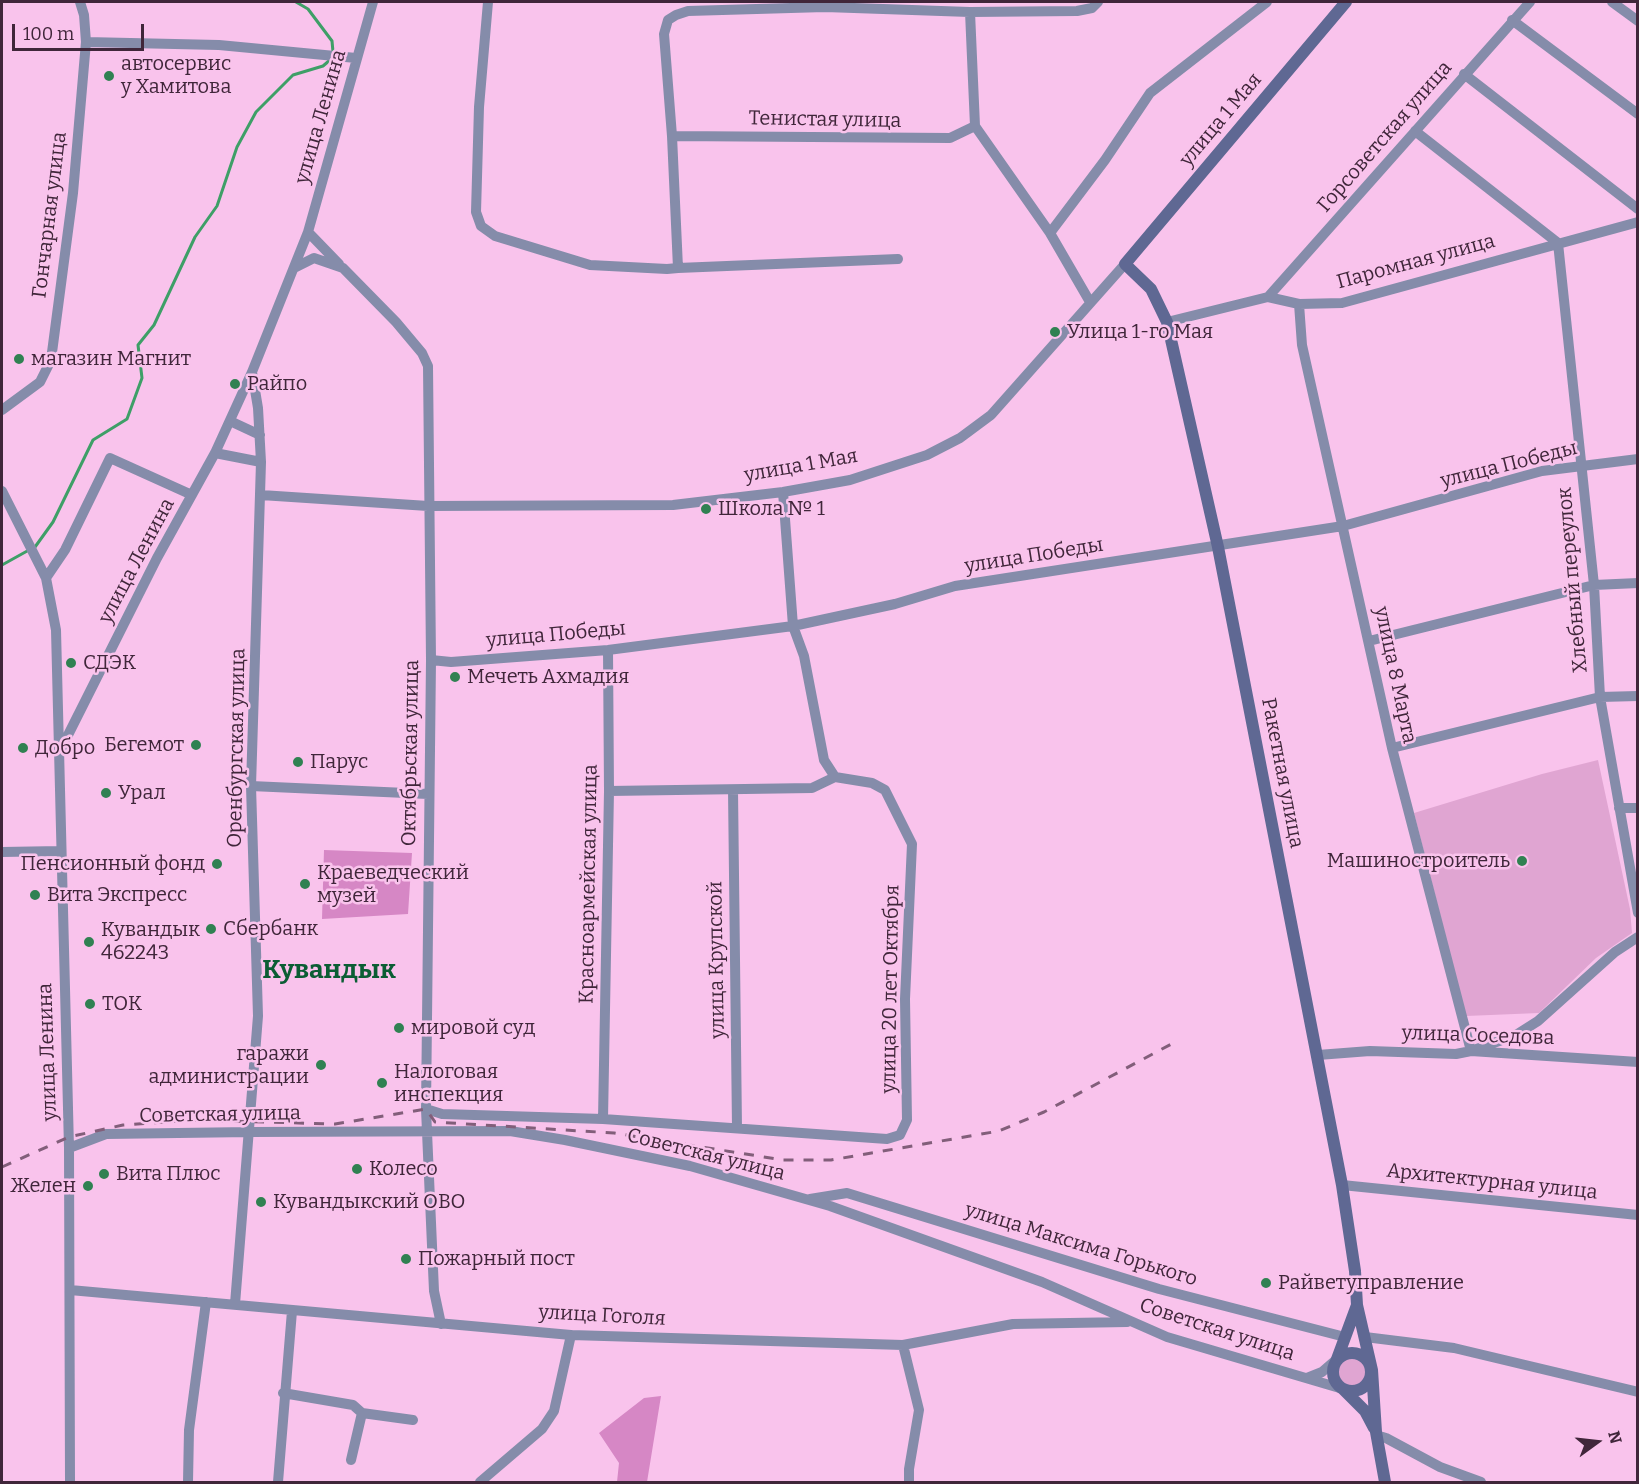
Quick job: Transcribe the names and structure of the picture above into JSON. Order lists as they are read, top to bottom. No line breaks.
{"streets":{"main road":["улица 1 Мая","Ракетная улица"],"street":["улица Ленина","Тенистая улица","Горсоветская улица","Гончарная улица","Паромная улица","улица Победы","Хлебный переулок","улица 8 Марта","Оренбургская улица","Октябрьская улица","Красноармейская улица","улица Крупской","улица 20 лет Октября","улица Соседова","Советская улица","Архитектурная улица","улица Максима Горького","улица Гоголя"]},"crossings":[["улица Ленина","Оренбургская улица"],["улица Ленина","Октябрьская улица"],["улица Ленина","Советская улица"],["улица Ленина","улица Гоголя"],["улица 1 Мая","Оренбургская улица"],["улица 1 Мая","Октябрьская улица"],["улица 1 Мая","Ракетная улица"],["Горсоветская улица","Паромная улица"],["Паромная улица","Хлебный переулок"],["Паромная улица","улица 8 Марта"],["Паромная улица","Ракетная улица"],["улица Победы","Хлебный переулок"],["улица Победы","улица 8 Марта"],["улица Победы","Октябрьская улица"],["улица Победы","Ракетная улица"],["улица Победы","Красноармейская улица"],["улица 8 Марта","улица Соседова"],["Оренбургская улица","Советская улица"],["Оренбургская улица","улица Гоголя"],["Октябрьская улица","Советская улица"],["Октябрьская улица","улица Гоголя"],["Ракетная улица","улица Соседова"],["Ракетная улица","Советская улица"],["Ракетная улица","Архитектурная улица"],["Ракетная улица","улица Максима Горького"],["улица Крупской","улица 20 лет Октября"],["Советская улица","улица Максима Горького"],["Советская улица","улица Гоголя"]],"districts":["Кувандык"],"places":["автосервис у Хамитова","Улица 1-го Мая","магазин Магнит","Райпо","Школа № 1","СДЭК","Мечеть Ахмадия","Бегемот","Добро","Парус","Урал","Машиностроитель","Пенсионный фонд","Краеведческий музей","Вита Экспресс","Сбербанк","Кувандык 462243","ТОК","мировой суд","гаражи администрации","Налоговая инспекция","Колесо","Вита Плюс","Желен","Кувандыкский ОВО","Пожарный пост","Райветуправление"],"scale_bar":"100 m","north":"right"}
